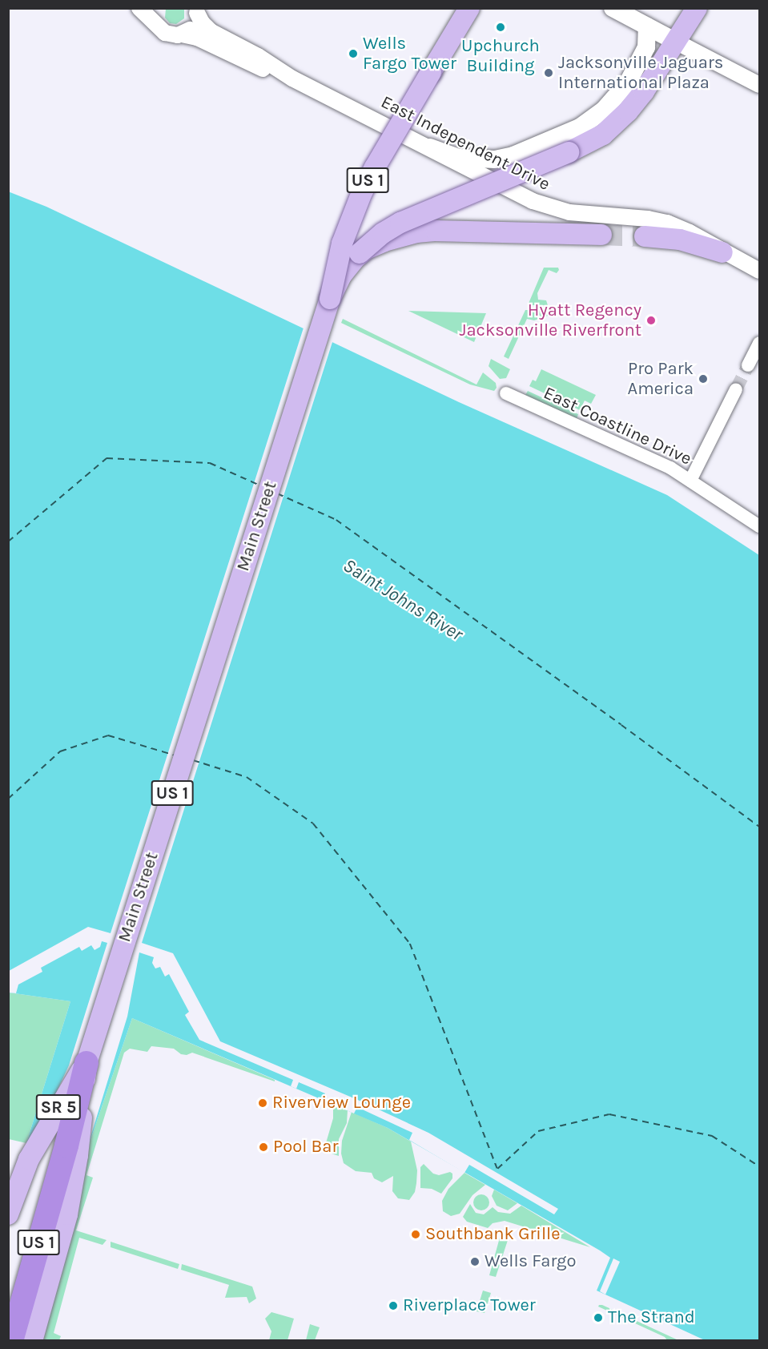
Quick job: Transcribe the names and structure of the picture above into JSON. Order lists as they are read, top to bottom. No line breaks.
{"streets":{"highway":["US 1"],"main road":["Main Street"],"street":["East Independent Drive","East Coastline Drive"]},"crossings":[["US 1","Main Street"]],"water":["Saint Johns River"],"places":["Upchurch Building","Wells Fargo Tower","Jacksonville Jaguars International Plaza","Hyatt Regency Jacksonville Riverfront","Pro Park America","Riverview Lounge","Pool Bar","Southbank Grille","Wells Fargo","Riverplace Tower","The Strand"]}
